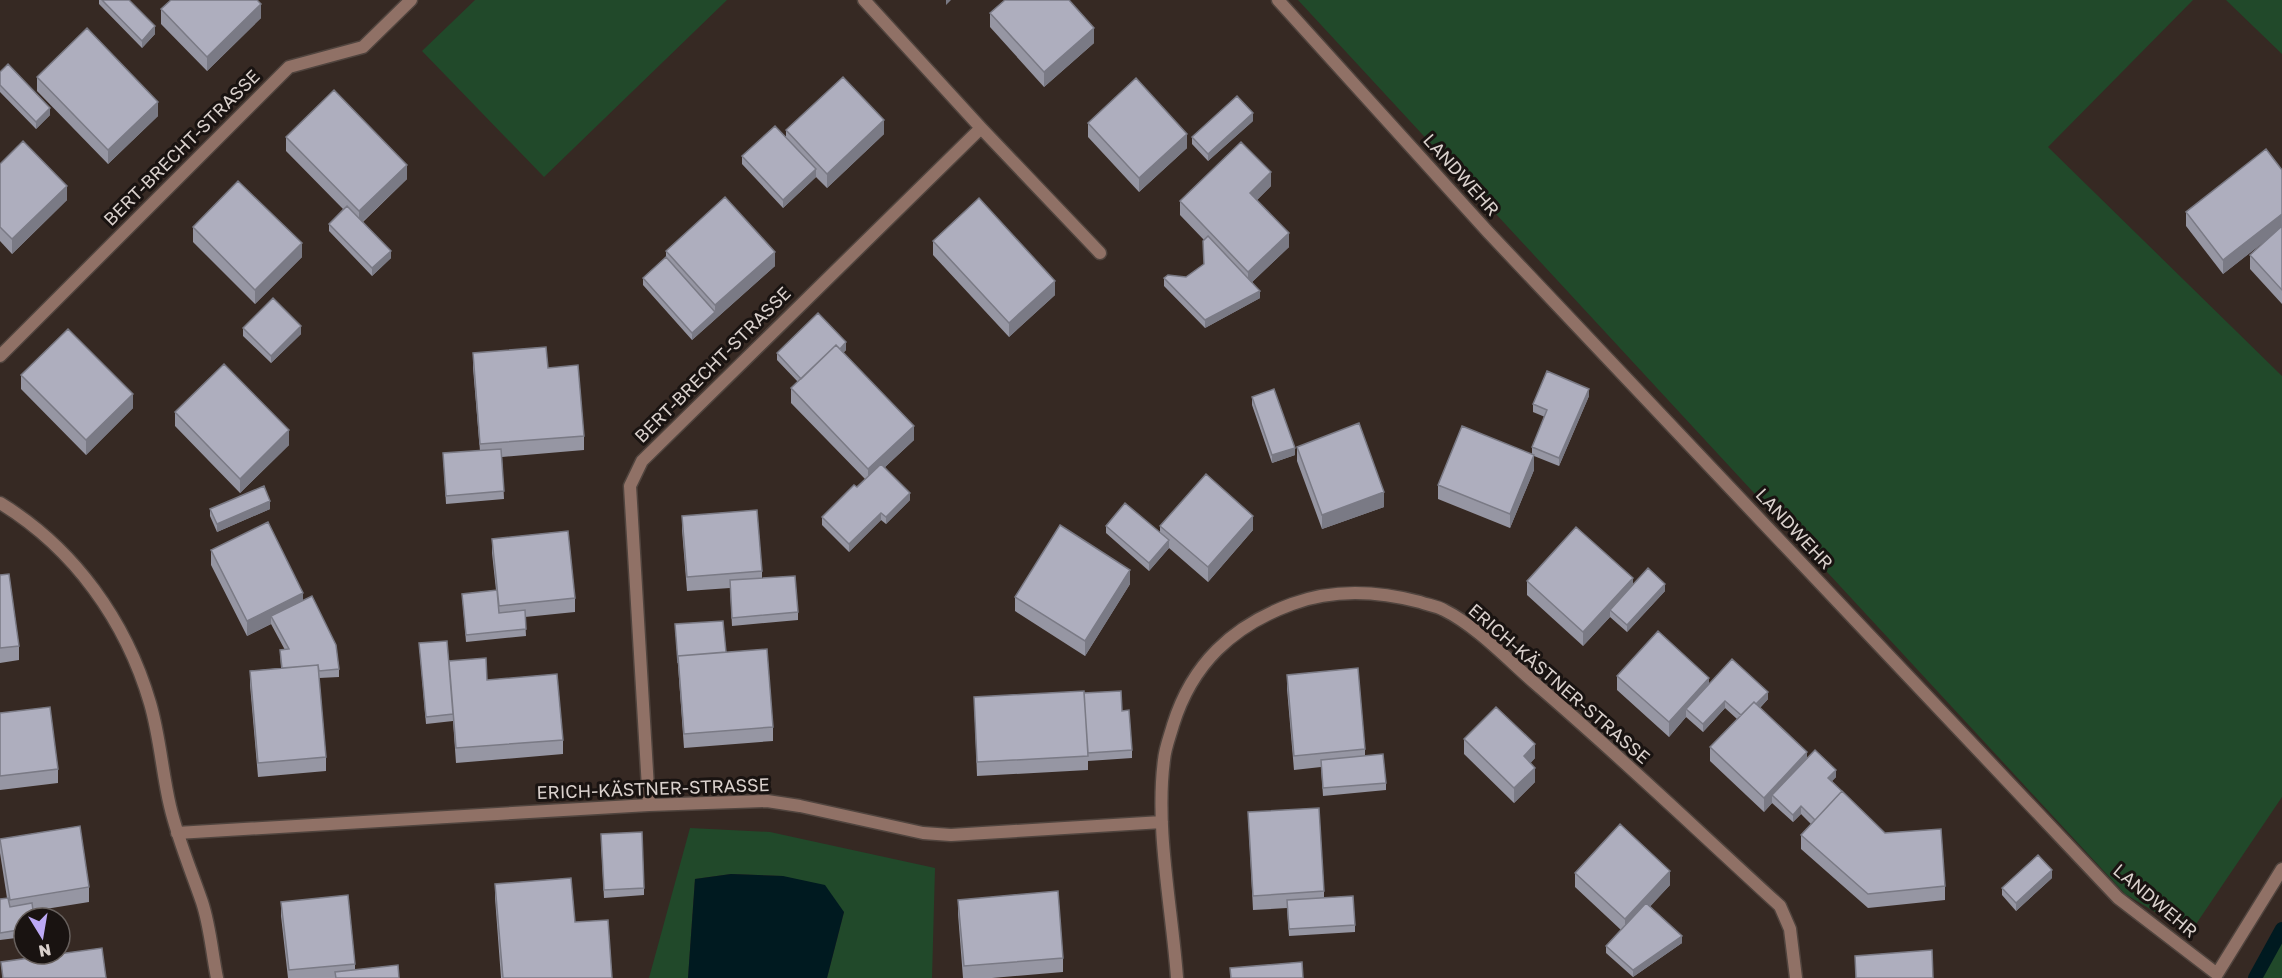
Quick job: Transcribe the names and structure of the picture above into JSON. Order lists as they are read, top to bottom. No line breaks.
{"streets":{"street":["BERT-BRECHT-STRASSE","LANDWEHR","ERICH-KÄSTNER-STRASSE"]},"crossings":[["BERT-BRECHT-STRASSE","ERICH-KÄSTNER-STRASSE"]],"north":"bottom"}
